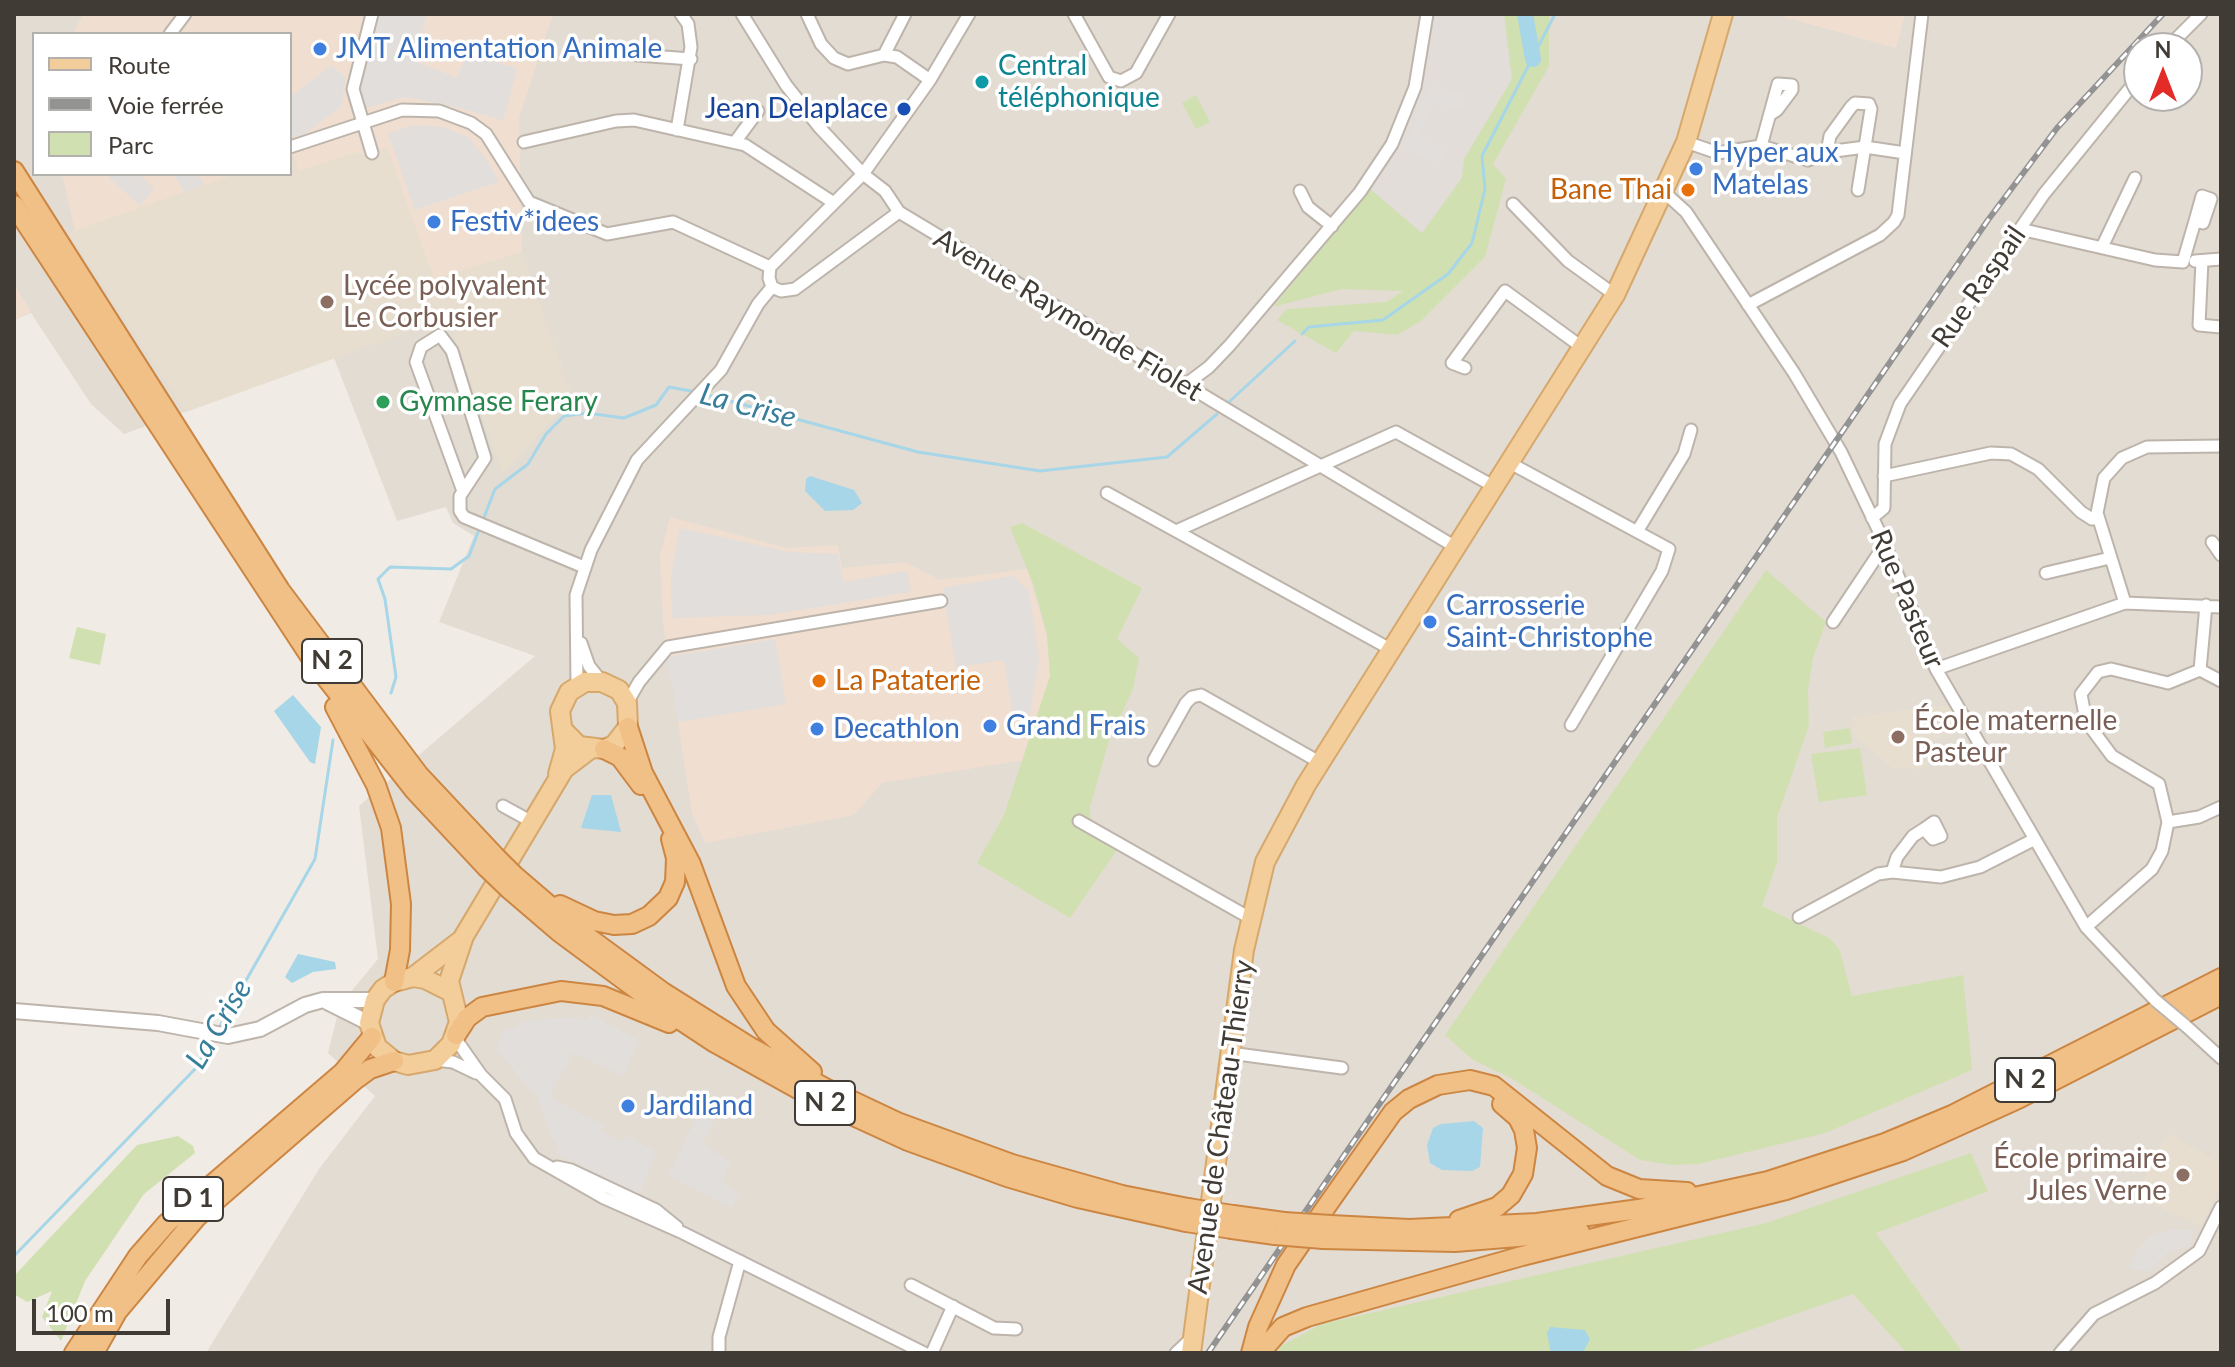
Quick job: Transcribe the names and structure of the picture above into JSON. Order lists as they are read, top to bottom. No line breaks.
{"streets":{"highway":["N 2","D 1"],"main road":["Avenue de Château-Thierry"],"street":["Rue Raspail","Avenue Raymonde Fiolet","Rue Pasteur"]},"crossings":[["Rue Raspail","Rue Pasteur"],["Avenue Raymonde Fiolet","Avenue de Château-Thierry"],["Rue Pasteur","Avenue de Château-Thierry"]],"water":["La Crise"],"places":["JMT Alimentation Animale","Central téléphonique","Jean Delaplace","Hyper aux Matelas","Bane Thai","Festiv*idees","Lycée polyvalent Le Corbusier","Gymnase Ferary","Carrosserie Saint-Christophe","La Pataterie","Grand Frais","Decathlon","École maternelle Pasteur","Jardiland","École primaire Jules Verne"],"legend":["Route","Voie ferrée","Parc"],"scale_bar":"100 m","north":"top"}
